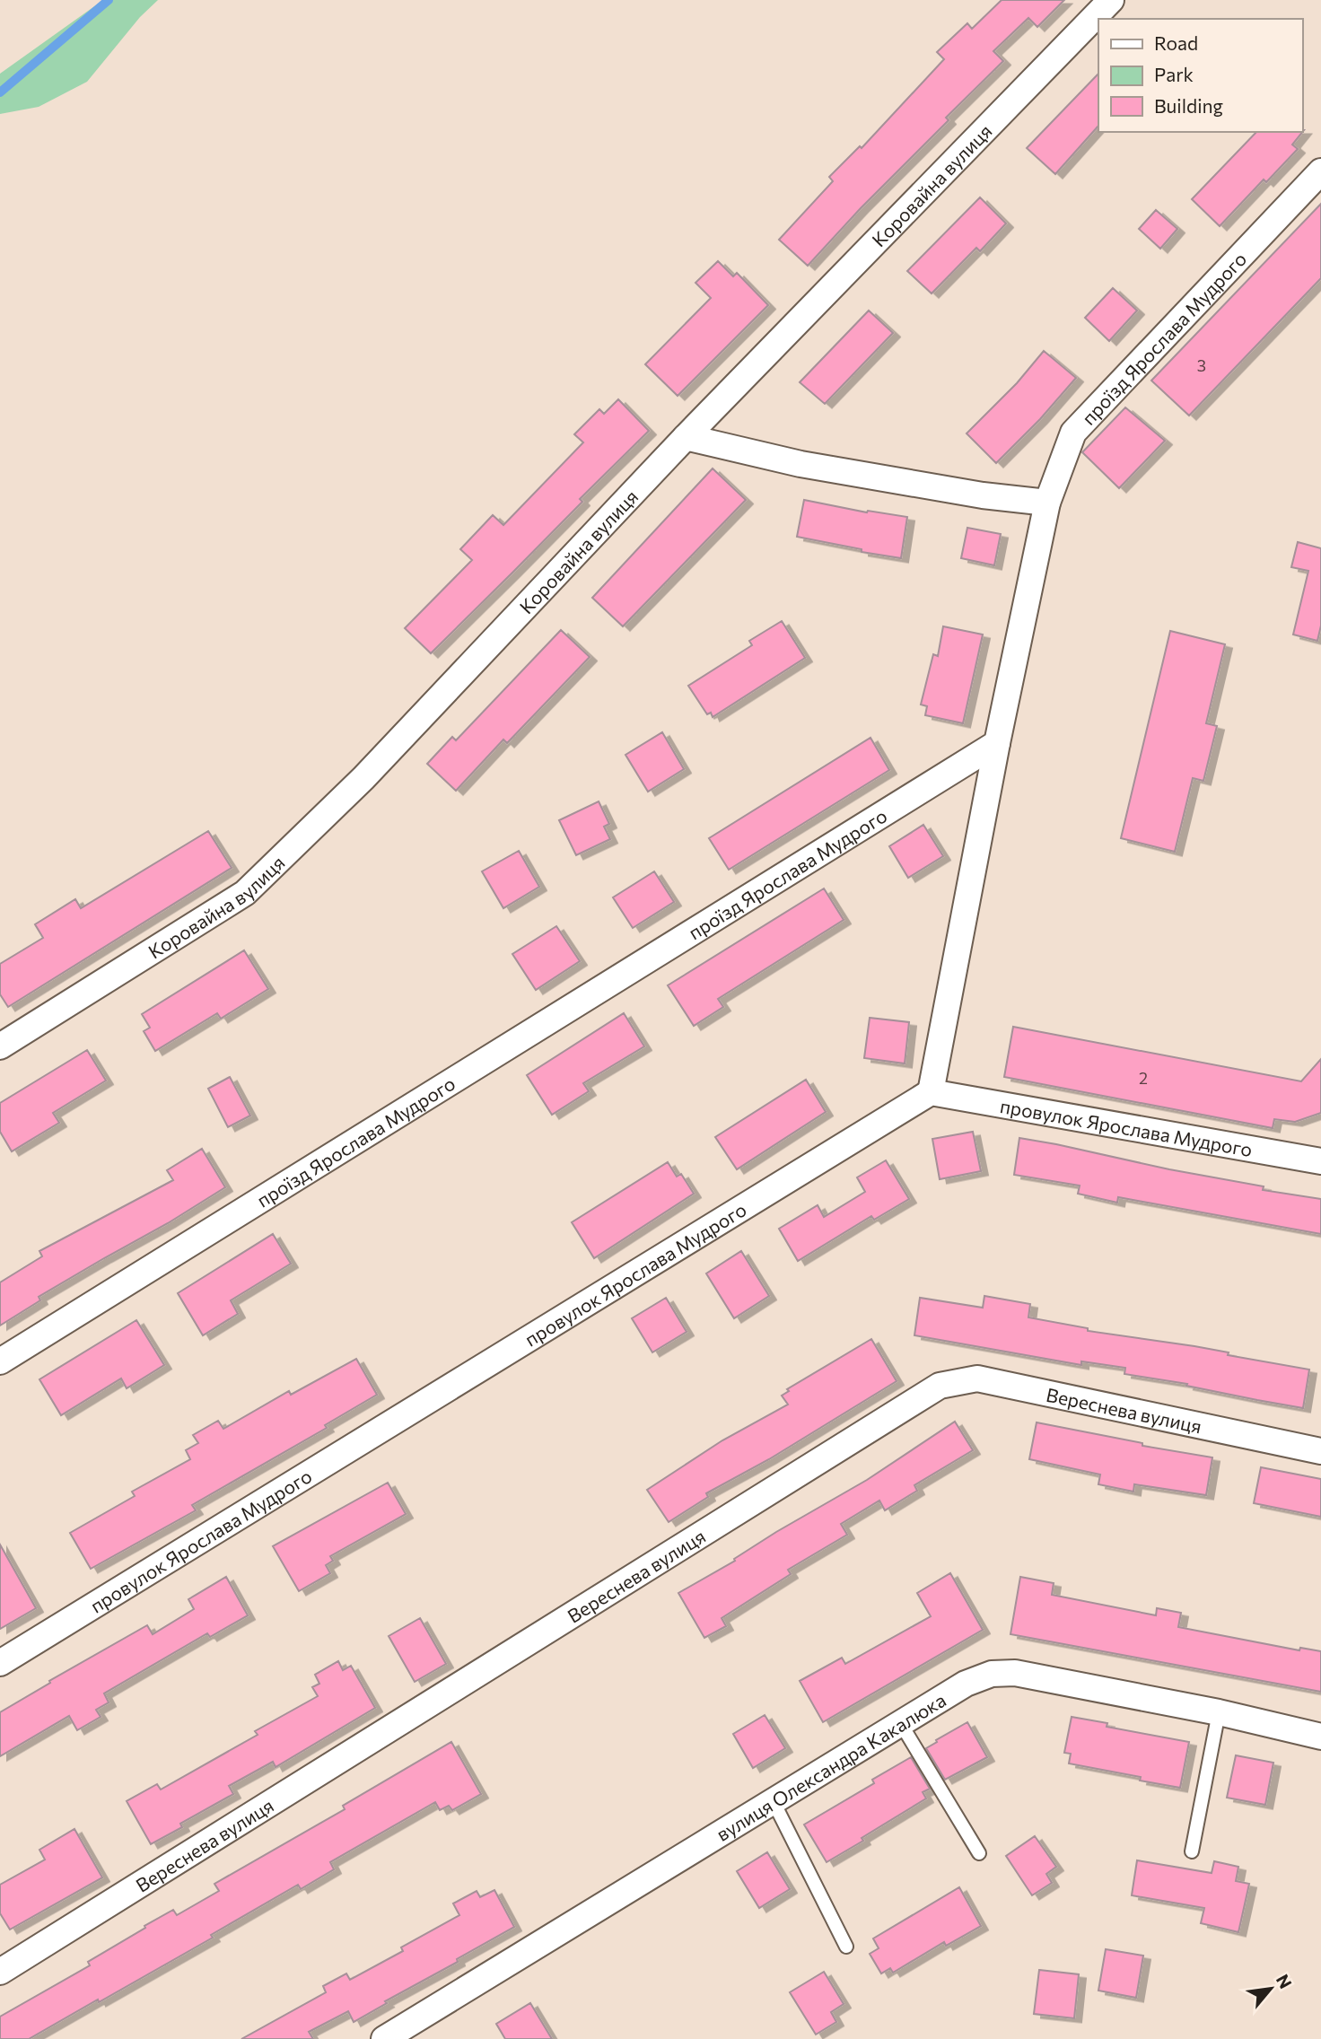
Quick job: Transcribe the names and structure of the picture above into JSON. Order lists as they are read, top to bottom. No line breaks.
{"streets":{"street":["Коровайна вулиця","проїзд Ярослава Мудрого","провулок Ярослава Мудрого","Вереснева вулиця","вулиця Олександра Какалюка"]},"house_numbers":["3","2"],"legend":["Road","Park","Building"],"north":"top right"}
